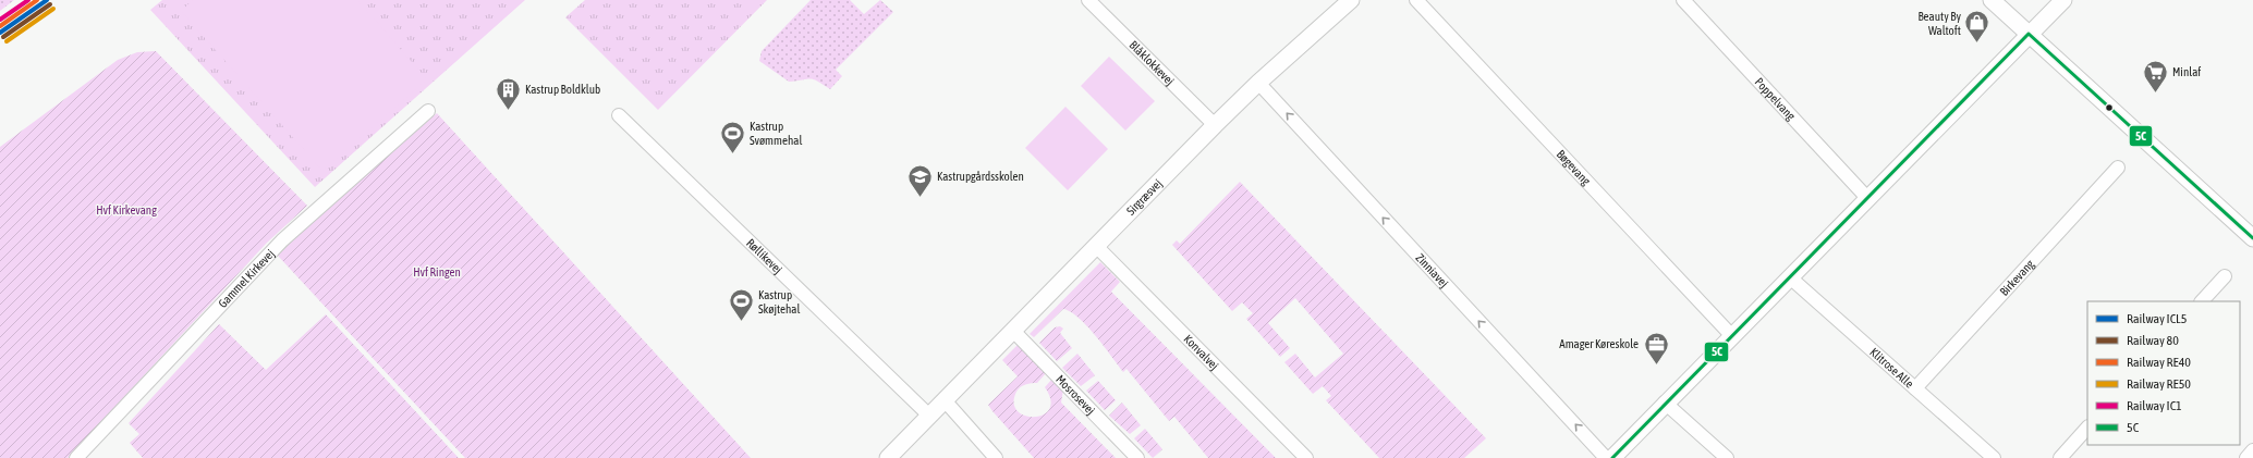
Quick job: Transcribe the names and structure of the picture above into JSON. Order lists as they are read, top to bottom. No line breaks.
{"streets":{"street":["Blåklokkevej","Poppelvang","Bøgevang","Sirgræsvej","Røllikevej","Zinniavej","Birkevang","Gammel Kirkevej","Konvalvej","Klitrose Alle","Mosrosevej"]},"crossings":[["Blåklokkevej","Sirgræsvej"],["Sirgræsvej","Røllikevej"],["Sirgræsvej","Zinniavej"],["Sirgræsvej","Konvalvej"],["Sirgræsvej","Mosrosevej"],["Birkevang","Klitrose Alle"]],"one_way":["Zinniavej"],"parks":["Hvf Kirkevang","Hvf Ringen"],"places":{"shop":["Beauty By Waltoft"],"supermarket":["Minlaf"],"building":["Kastrup Boldklub"],"sports":["Kastrup Svømmehal","Kastrup Skøjtehal"],"school or university":["Kastrupgårdsskolen"],"office":["Amager Køreskole"]},"lines":["rail line ICL5","rail line RE40","rail line IC1","rail line 80","rail line RE50","transit line 5C"],"legend":["Railway ICL5","Railway 80","Railway RE40","Railway RE50","Railway IC1","5C"]}
